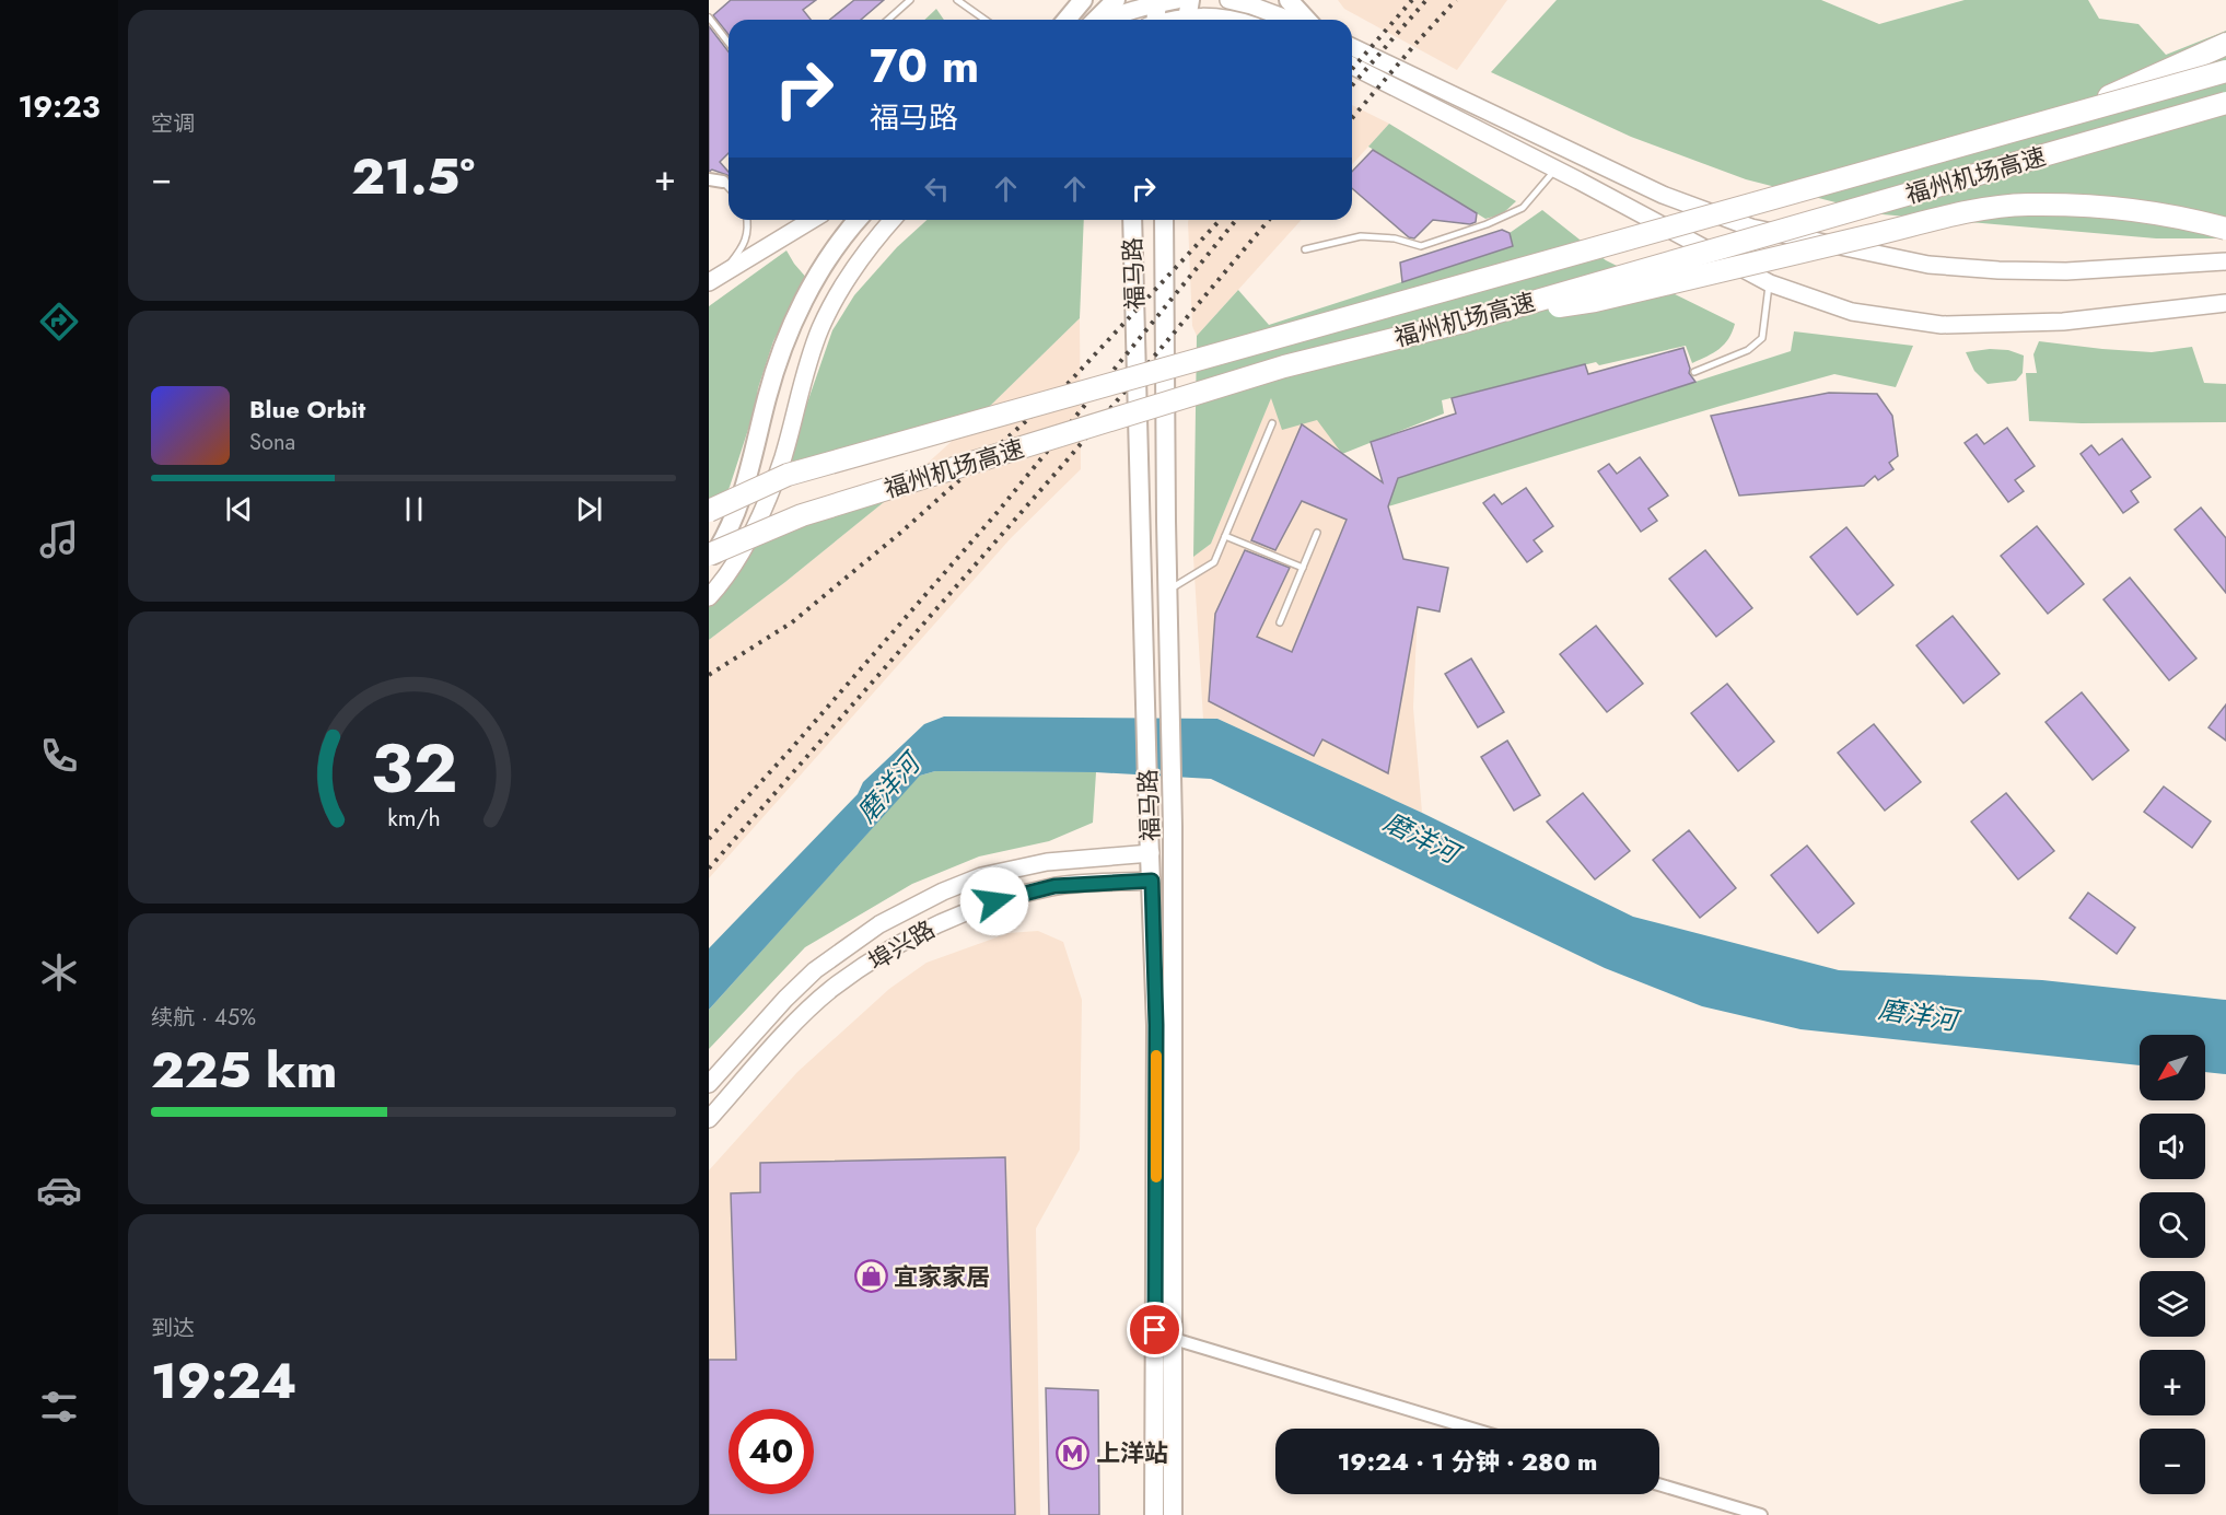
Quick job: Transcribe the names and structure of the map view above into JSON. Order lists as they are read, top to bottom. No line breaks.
{"streets":{"highway":["福州机场高速"],"main road":["福马路","埠兴路"]},"crossings":[["福马路","埠兴路"]],"water":["磨洋河"],"places":{"shop":["宜家家居"],"metro station":["上洋站"]},"north":"bottom left","page":{"tabs":"19:23","tile":["空调",["续航 · 45%","225 km"],["到达","19:24"]],"turn":["70 m","福马路"],"heat":["−","21.5°","+"],"song":["Blue Orbit","Sona"],"map_buttons":["+","−"],"limit":"40","trip":"19:24 · 1 分钟 · 280 m","gauge":["32","km/h"]}}
